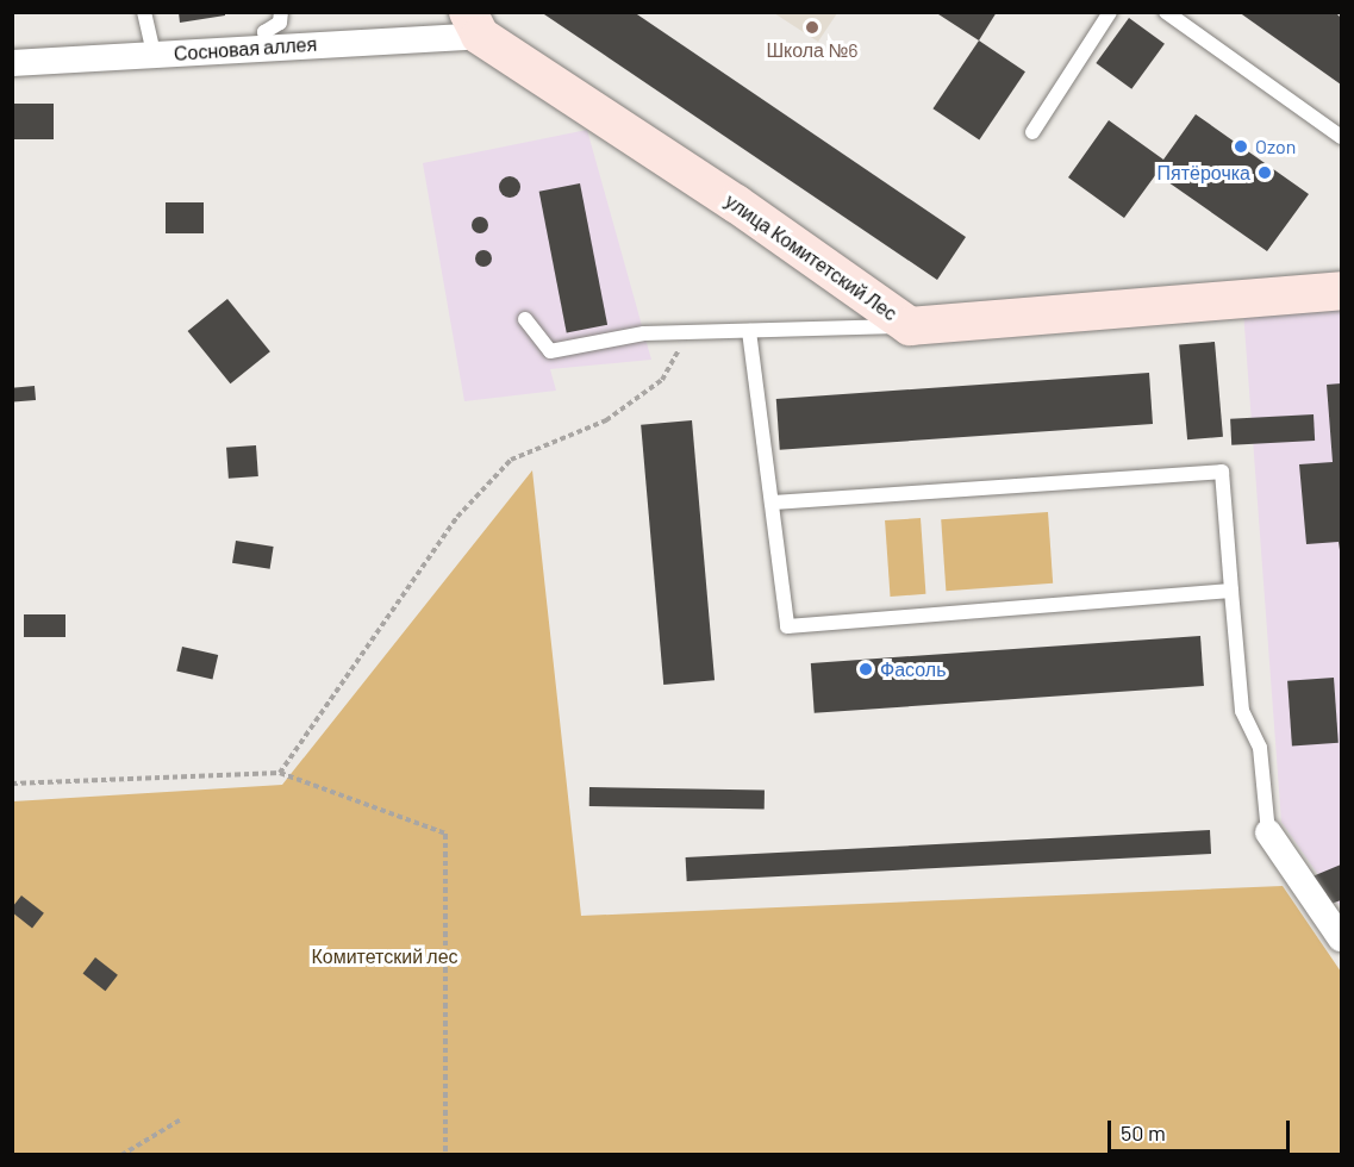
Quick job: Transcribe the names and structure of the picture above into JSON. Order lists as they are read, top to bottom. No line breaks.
{"streets":{"street":["Сосновая аллея","улица Комитетский Лес"]},"crossings":[["Сосновая аллея","улица Комитетский Лес"]],"parks":["Комитетский лес"],"places":["Школа №6","Ozon","Пятёрочка","Фасоль"],"scale_bar":"50 m"}
